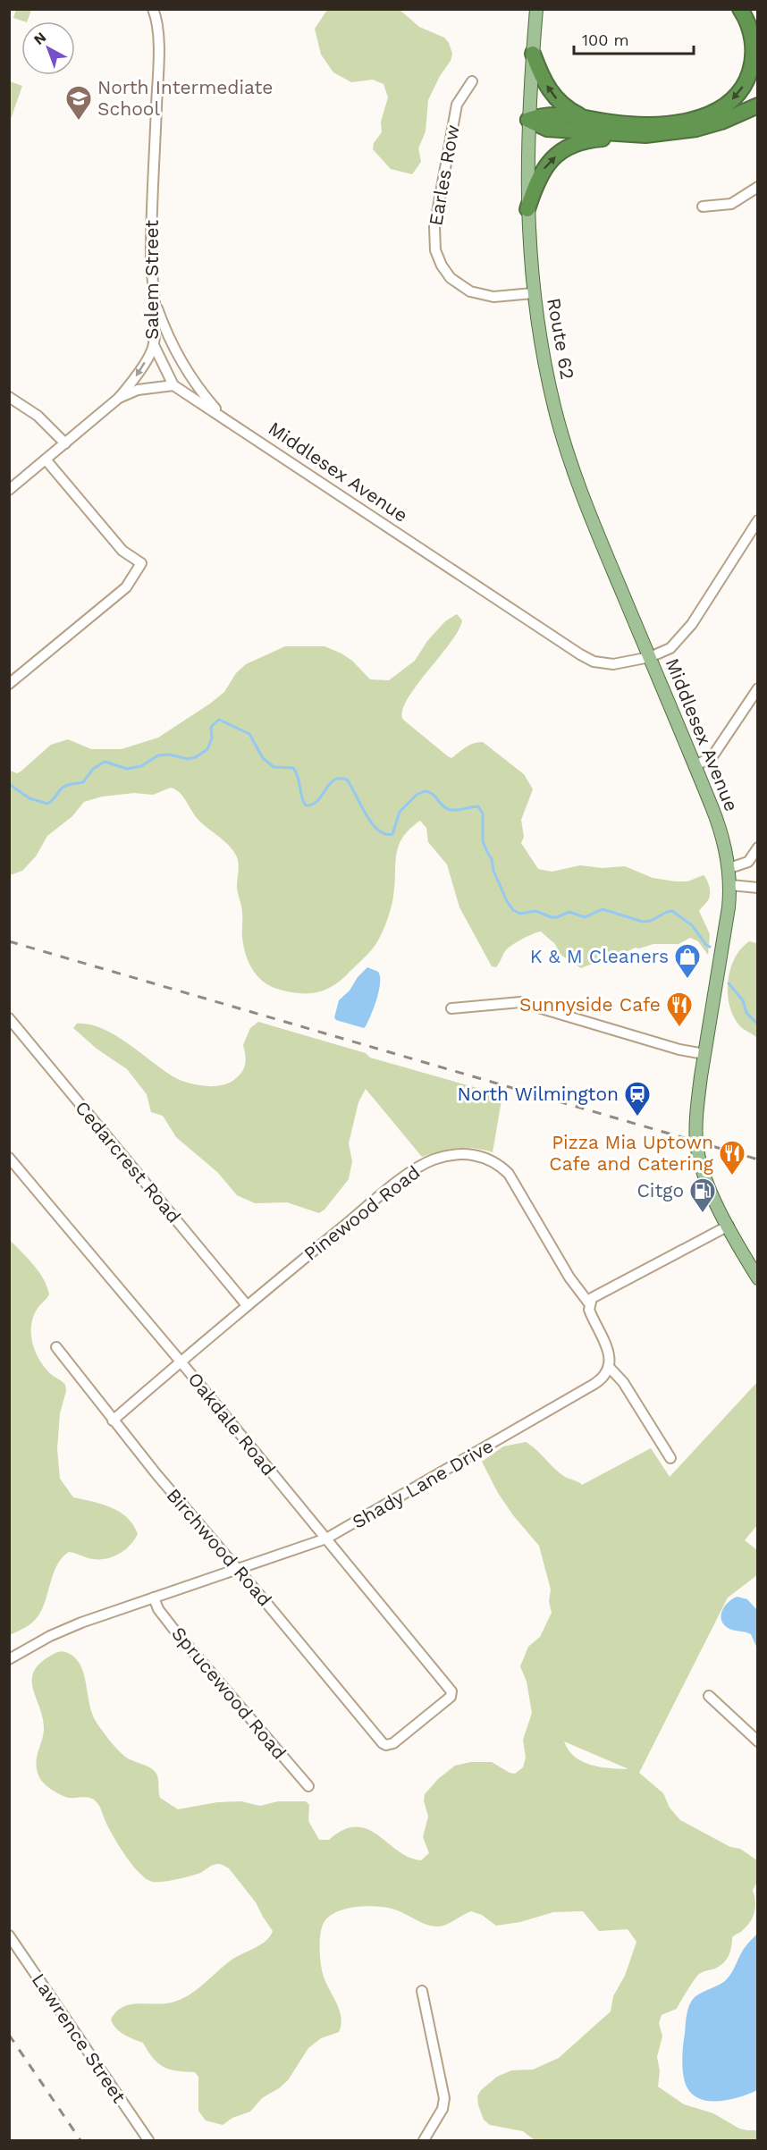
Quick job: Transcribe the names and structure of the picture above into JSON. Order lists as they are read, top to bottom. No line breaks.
{"streets":{"main road":["Route 62","Middlesex Avenue"],"street":["Earles Row","Salem Street","Cedarcrest Road","Pinewood Road","Oakdale Road","Shady Lane Drive","Birchwood Road","Sprucewood Road","Lawrence Street"]},"crossings":[["Earles Row","Route 62"],["Salem Street","Middlesex Avenue"],["Route 62","Middlesex Avenue"],["Cedarcrest Road","Pinewood Road"],["Pinewood Road","Oakdale Road"],["Pinewood Road","Birchwood Road"],["Oakdale Road","Shady Lane Drive"],["Oakdale Road","Birchwood Road"],["Shady Lane Drive","Birchwood Road"],["Shady Lane Drive","Sprucewood Road"]],"places":{"school or university":["North Intermediate School"],"shop":["K & M Cleaners"],"restaurant":["Sunnyside Cafe","Pizza Mia Uptown Cafe and Catering"],"station":["North Wilmington"],"fuel station":["Citgo"]},"scale_bar":"100 m","north":"top left"}
